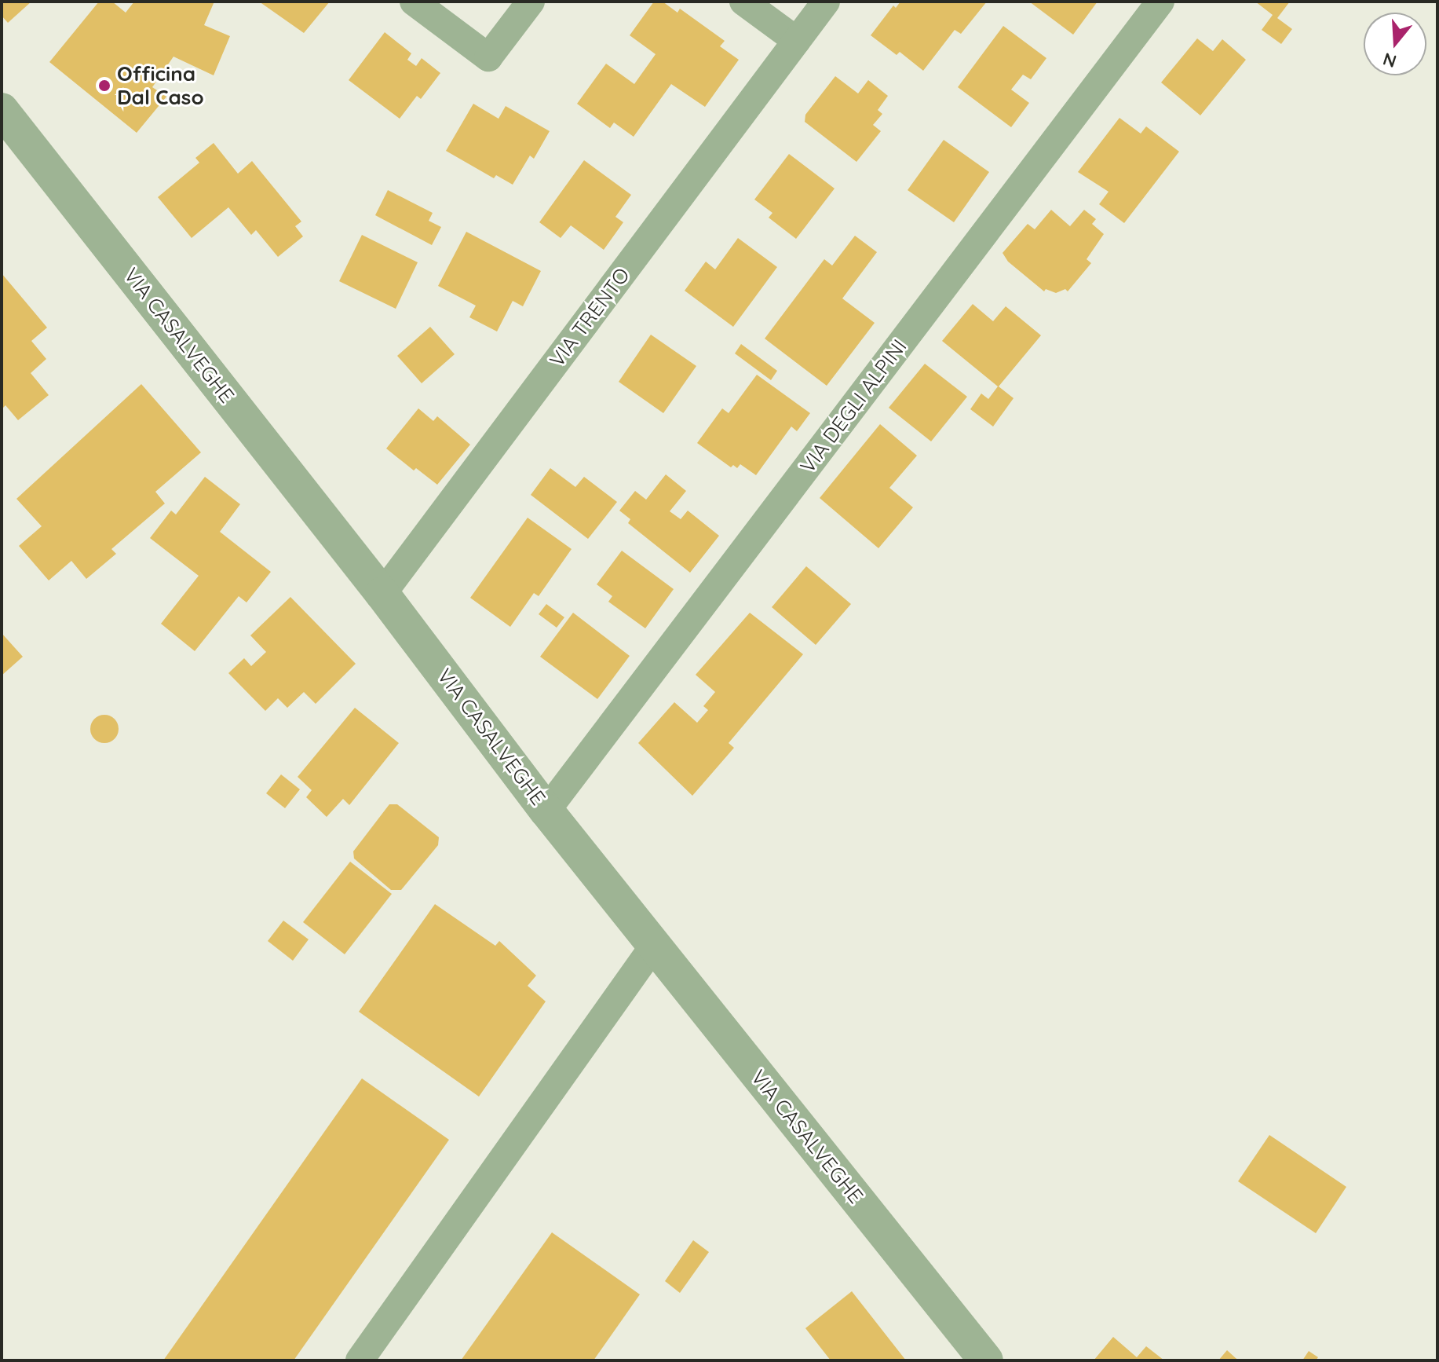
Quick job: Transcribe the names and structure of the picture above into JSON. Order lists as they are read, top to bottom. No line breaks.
{"streets":{"street":["VIA TRENTO","VIA CASALVEGHE","VIA DEGLI ALPINI"]},"crossings":[["VIA TRENTO","VIA CASALVEGHE"],["VIA CASALVEGHE","VIA DEGLI ALPINI"]],"places":["Officina Dal Caso"],"north":"bottom"}
